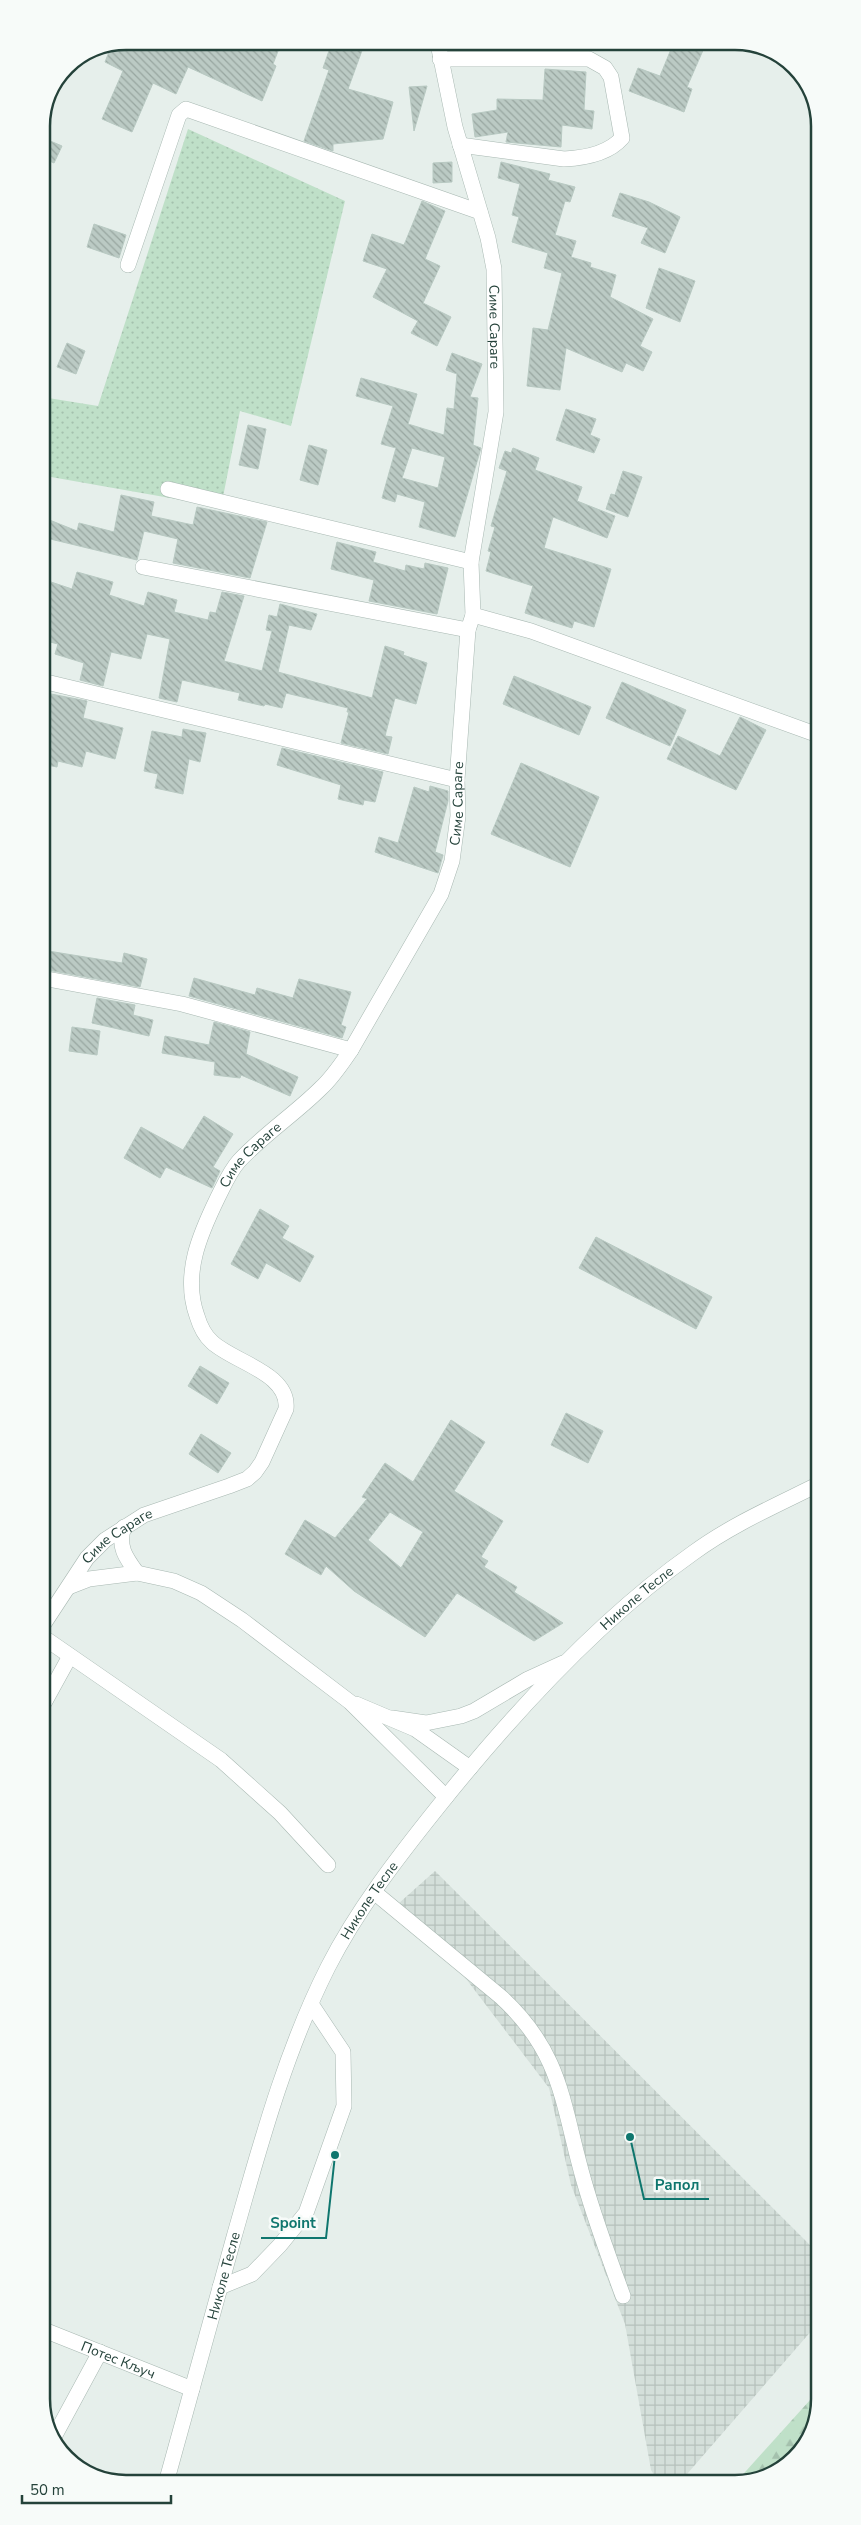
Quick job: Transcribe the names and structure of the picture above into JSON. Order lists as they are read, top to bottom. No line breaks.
{"streets":{"street":["Симе Сараге","Николе Тесле","Потес Кључ"]},"crossings":[["Николе Тесле","Потес Кључ"]],"places":["Рапол","Spoint"],"scale_bar":"50 m"}
